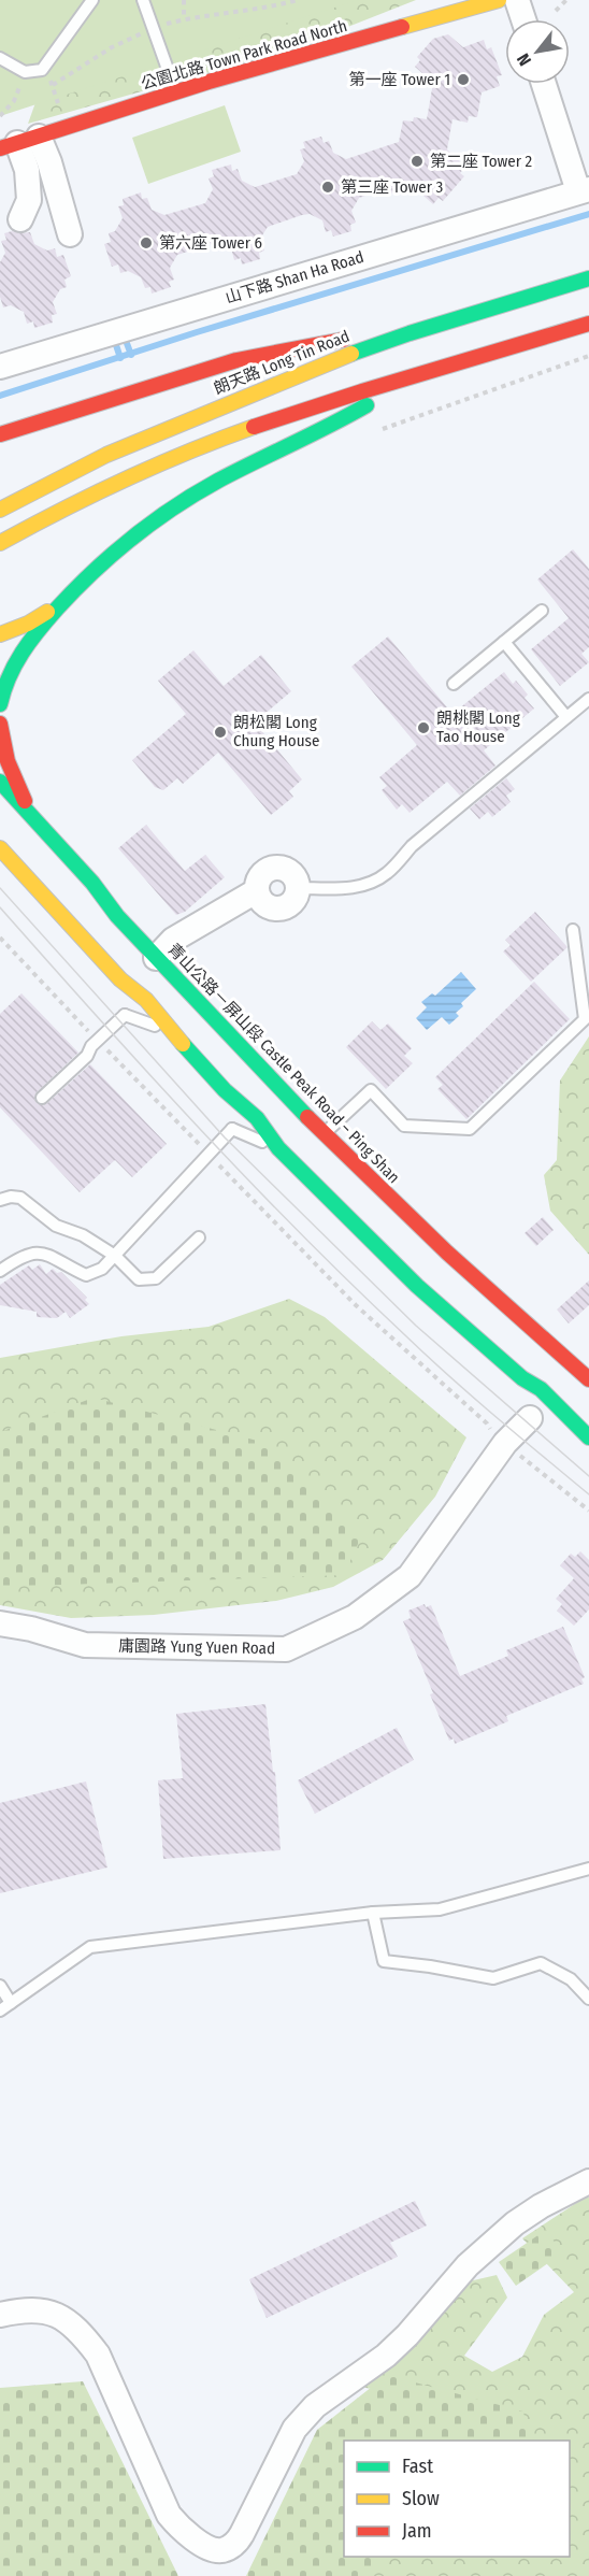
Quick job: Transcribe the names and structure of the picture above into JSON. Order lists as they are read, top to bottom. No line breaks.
{"streets":{"main road":["公園北路 Town Park Road North","朗天路 Long Tin Road","青山公路－屏山段 Castle Peak Road – Ping Shan"],"street":["山下路 Shan Ha Road","庸園路 Yung Yuen Road"]},"places":["第一座 Tower 1","第二座 Tower 2","第三座 Tower 3","第六座 Tower 6","朗桃閣 Long Tao House","朗松閣 Long Chung House"],"legend":["Fast","Slow","Jam"],"north":"bottom left"}
